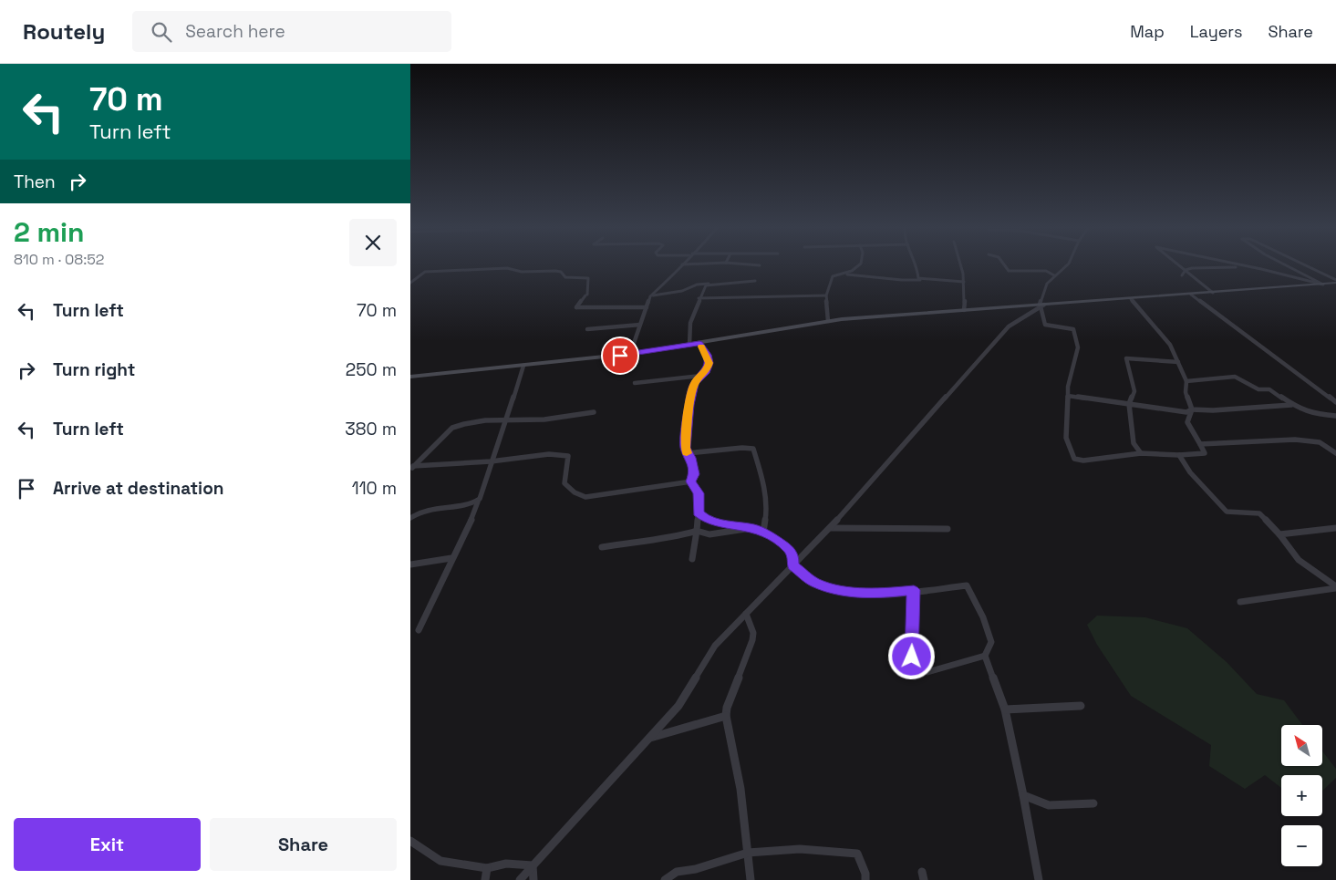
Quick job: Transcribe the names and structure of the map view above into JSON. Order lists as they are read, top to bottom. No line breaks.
{"north":"top left","page":{"header":"Routely","search":"Search here","nav":["Map","Layers","Share"],"turn":["70 m","Turn left"],"then":"Then","heading":["2 min","810 m · 08:52"],"list":[{"name":"Turn left","value":"70 m"},{"name":"Turn right","value":"250 m"},{"name":"Turn left","value":"380 m"},{"name":"Arrive at destination","value":"110 m"}],"map_buttons":["+","−"],"buttons":["Exit","Share"]}}
